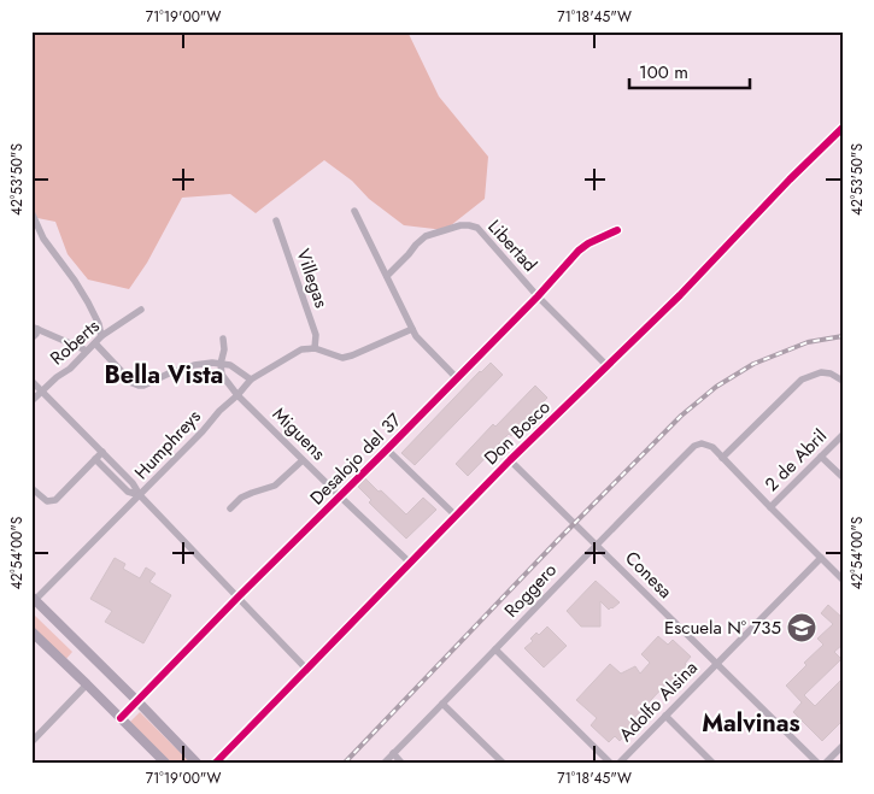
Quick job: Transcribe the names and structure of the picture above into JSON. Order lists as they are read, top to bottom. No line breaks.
{"streets":{"street":["Libertad","Villegas","Roberts","Don Bosco","Miguens","Humphreys","Desalojo del 37","2 de Abril","Conesa","Roggero","Adolfo Alsina"]},"crossings":[["Libertad","Don Bosco"],["Libertad","Desalojo del 37"],["Villegas","Humphreys"],["Don Bosco","Miguens"],["Don Bosco","Conesa"],["Miguens","Humphreys"],["Miguens","Desalojo del 37"],["Conesa","Roggero"],["Conesa","Adolfo Alsina"]],"districts":["Bella Vista","Malvinas"],"places":{"school or university":["Escuela N° 735"]},"scale_bar":"100 m","coordinates":["71°19'00\"W","71°18'45\"W","42°53'50\"S","42°54'00\"S"]}
